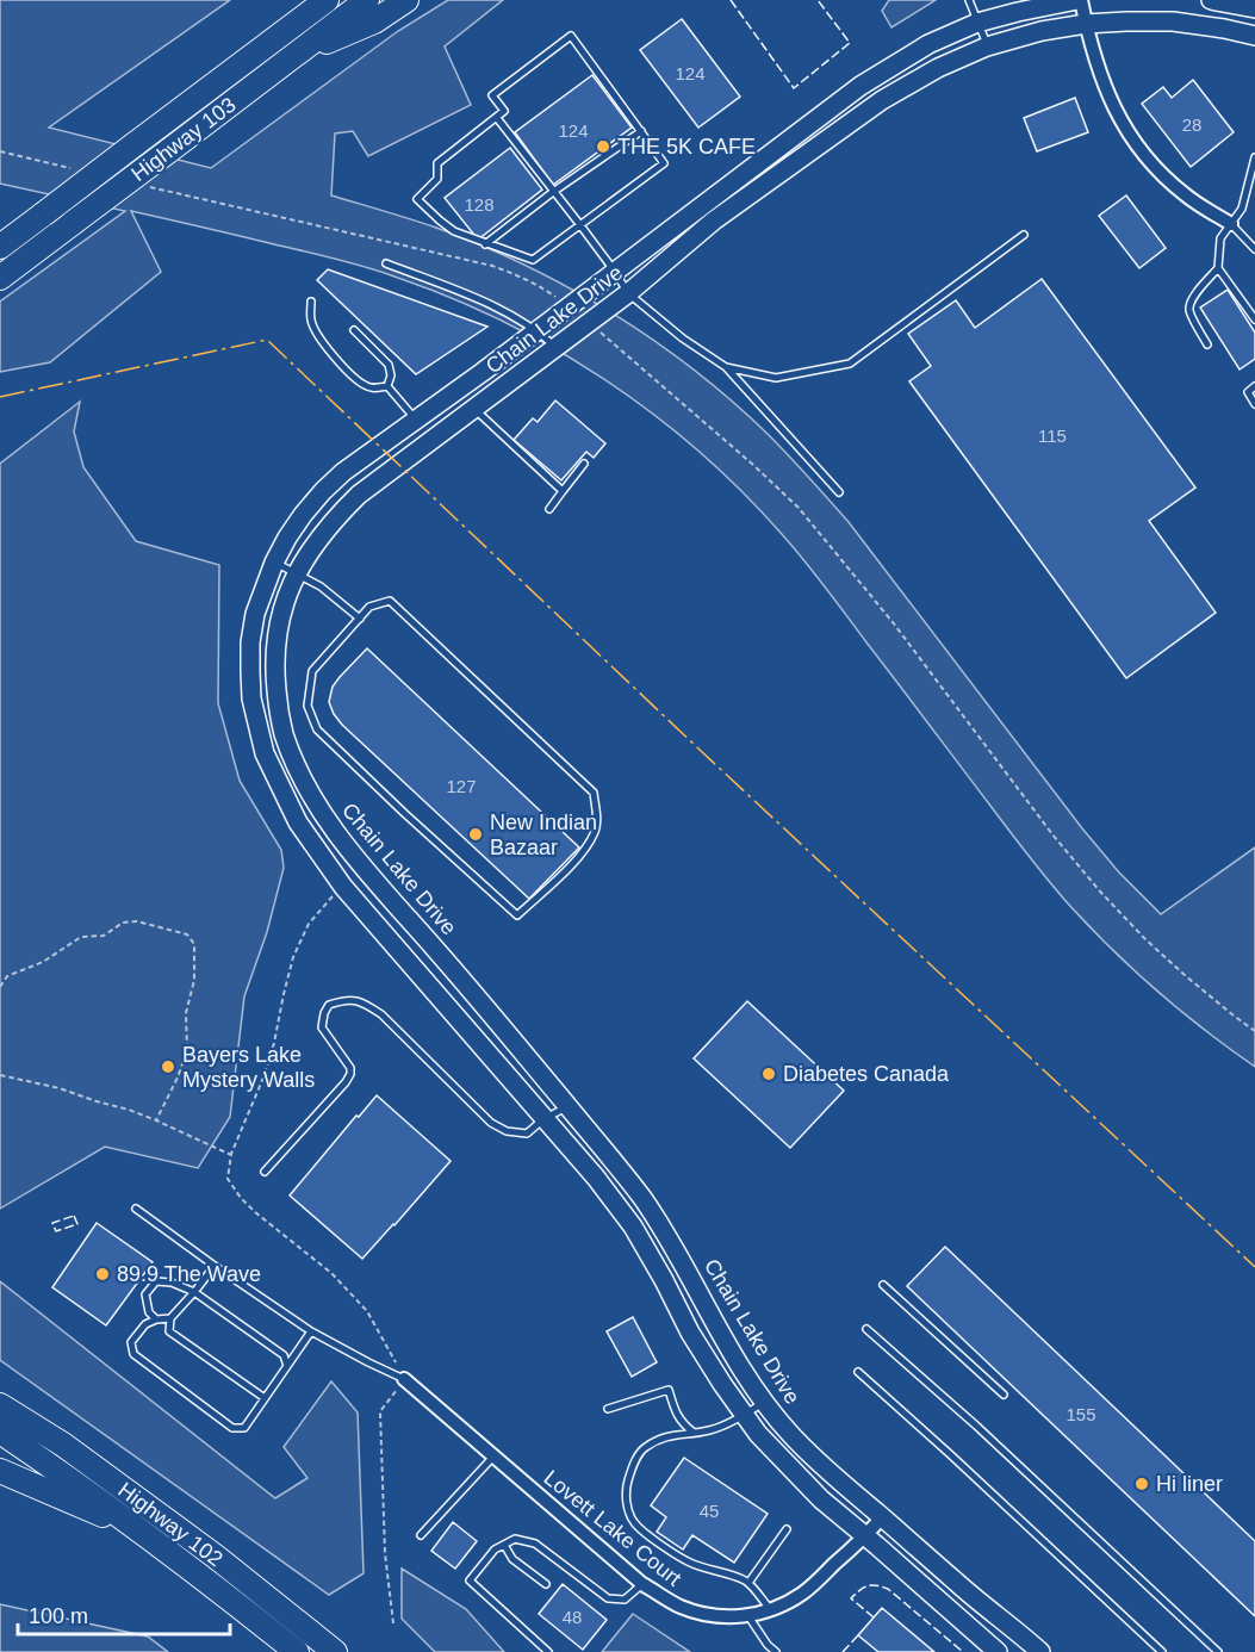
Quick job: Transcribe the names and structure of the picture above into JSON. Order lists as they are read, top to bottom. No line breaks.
{"streets":{"highway":["Highway 103","Highway 102"],"street":["Chain Lake Drive","Lovett Lake Court"]},"crossings":[["Chain Lake Drive","Lovett Lake Court"]],"places":["THE 5K CAFE","New Indian Bazaar","Bayers Lake Mystery Walls","Diabetes Canada","89.9 The Wave","Hi liner"],"house_numbers":["124","28","124","128","115","127","155","45","48"],"scale_bar":"100 m"}
